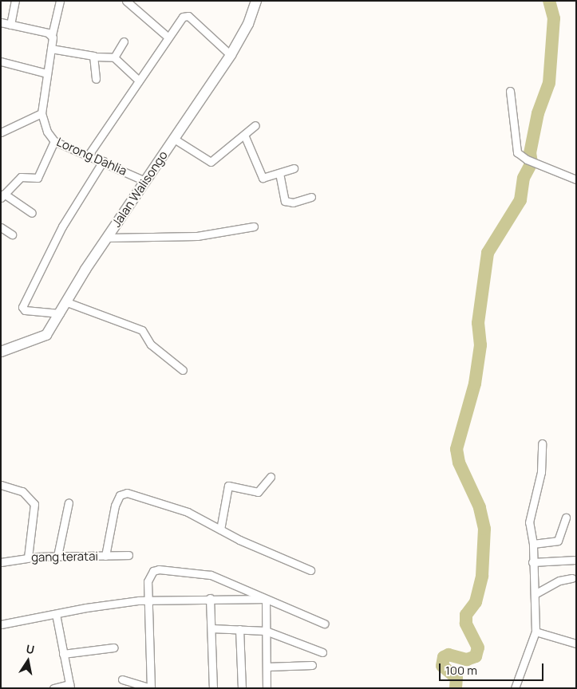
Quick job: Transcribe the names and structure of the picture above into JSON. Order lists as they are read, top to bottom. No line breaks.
{"streets":{"street":["Lorong Dahlia","Jalan Walisongo","gang teratai"]},"crossings":[["Lorong Dahlia","Jalan Walisongo"]],"scale_bar":"100 m","north":"top"}
